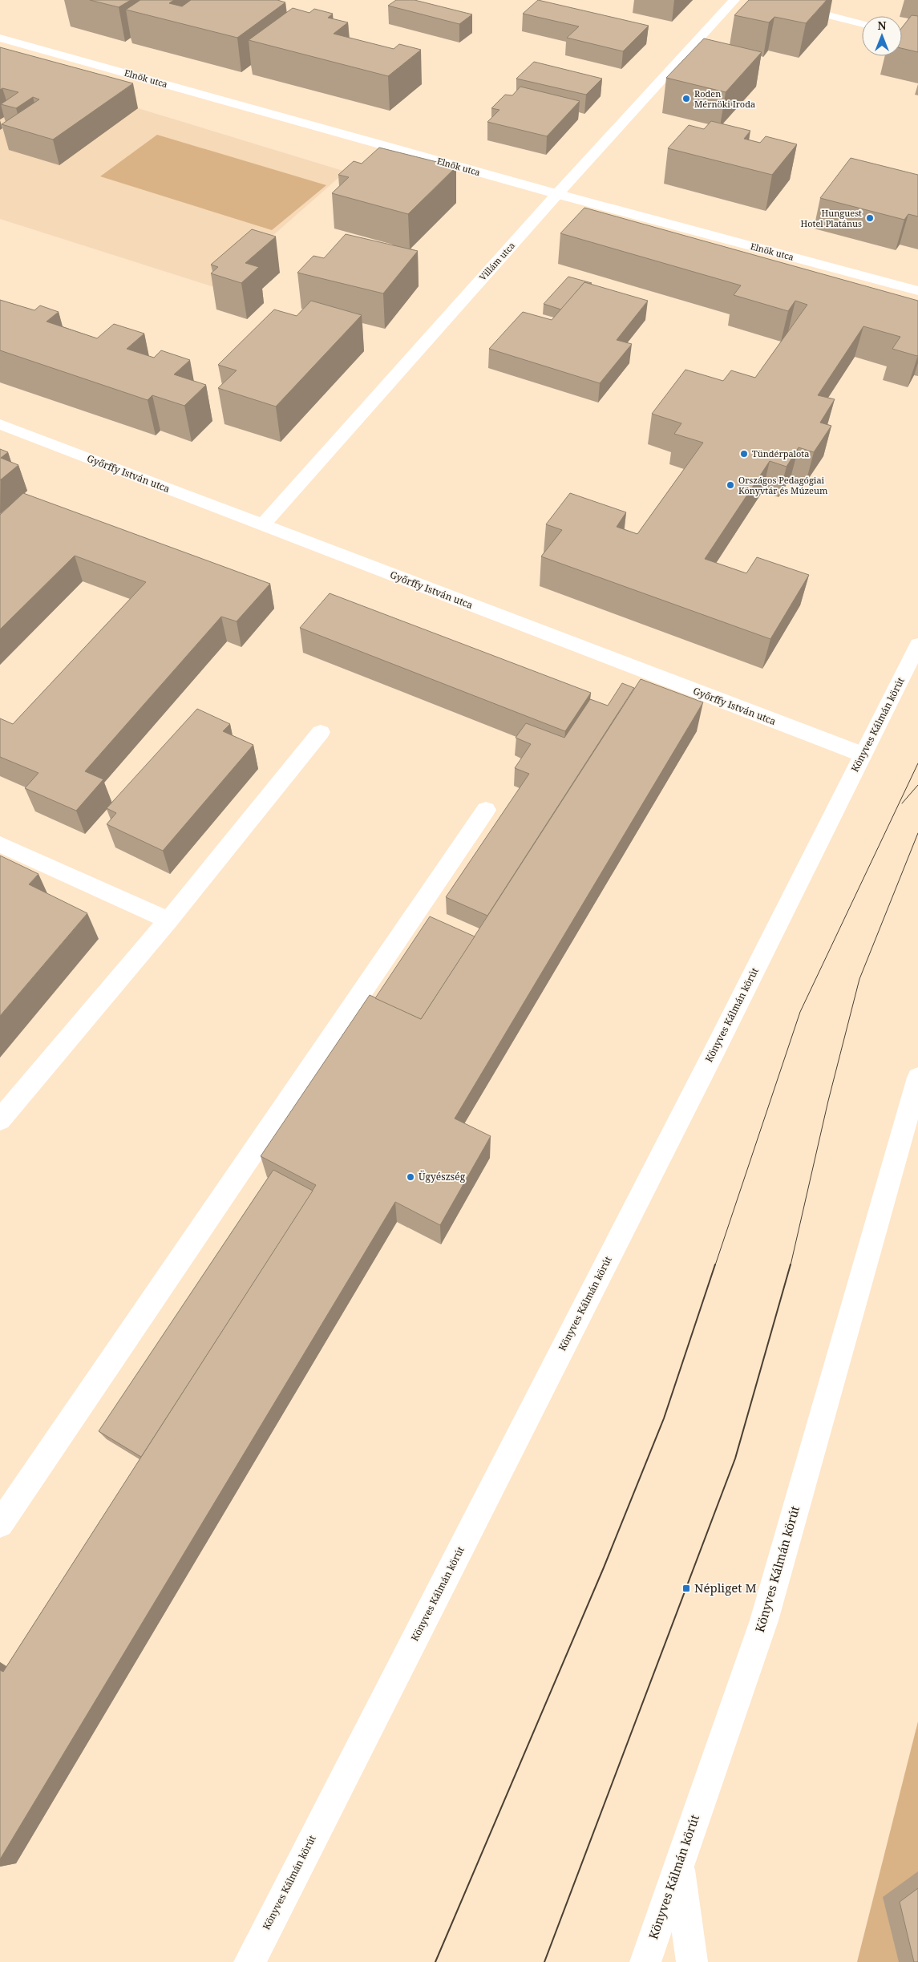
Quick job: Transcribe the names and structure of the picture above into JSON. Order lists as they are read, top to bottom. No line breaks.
{"streets":{"street":["Elnök utca","Villám utca","Győrffy István utca","Könyves Kálmán körút"]},"crossings":[["Elnök utca","Villám utca"],["Villám utca","Győrffy István utca"],["Győrffy István utca","Könyves Kálmán körút"]],"places":{"other":["Roden Mérnöki Iroda","Hunguest Hotel Platánus","Tündérpalota","Országos Pedagógiai Könyvtár és Múzeum","Ügyészség"],"transit":["Népliget M"]},"north":"top"}
